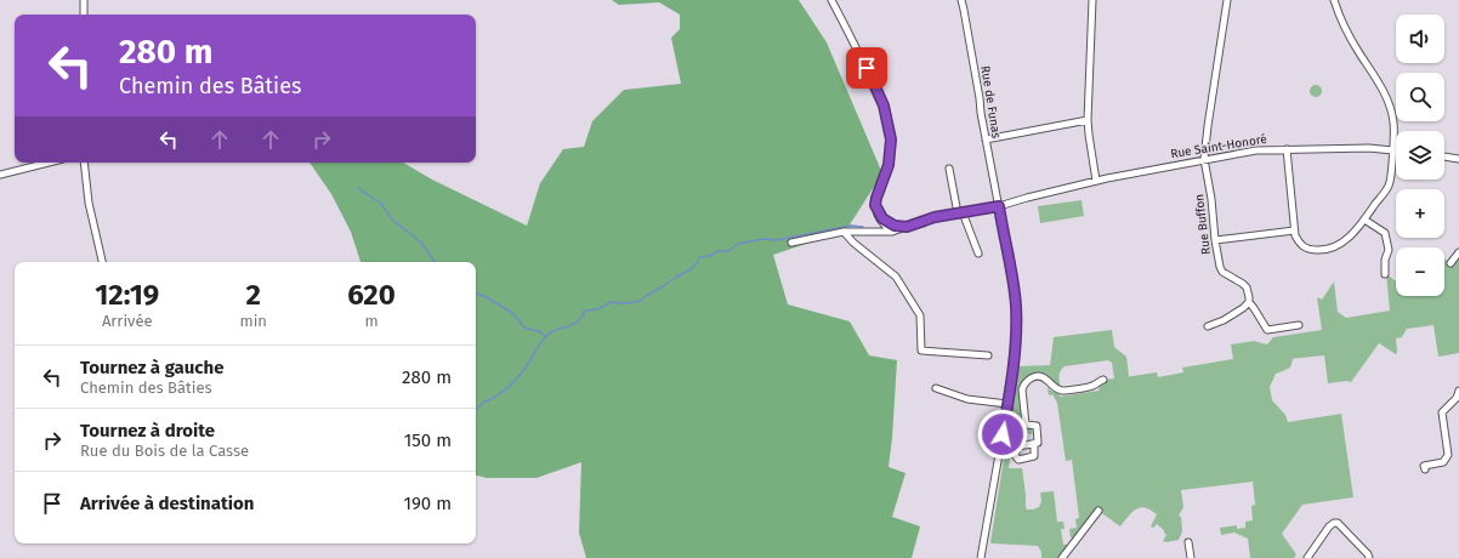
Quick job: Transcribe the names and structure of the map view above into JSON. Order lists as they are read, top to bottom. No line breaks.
{"streets":{"street":["Rue de Funas","Rue Saint-Honoré","Rue Buffon"]},"crossings":[["Rue de Funas","Rue Saint-Honoré"],["Rue Saint-Honoré","Rue Buffon"]],"page":{"map_buttons":["+","−"],"turn":["280 m","Chemin des Bâties"],"eta":["12:19","Arrivée","2","min","620","m"],"list":[{"name":"Tournez à gauche","note":"Chemin des Bâties","value":"280 m"},{"name":"Tournez à droite","note":"Rue du Bois de la Casse","value":"150 m"},{"name":"Arrivée à destination","value":"190 m"}]}}
